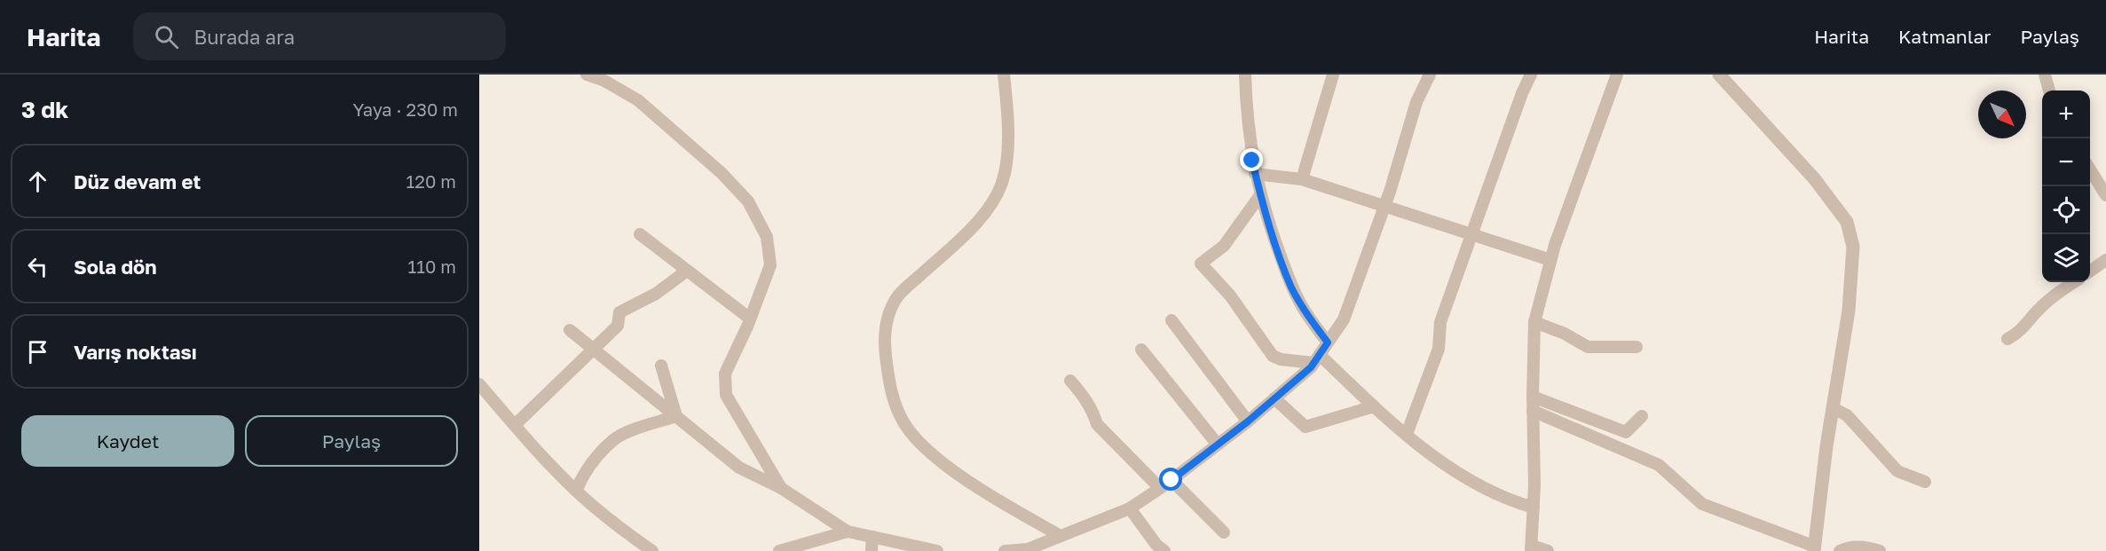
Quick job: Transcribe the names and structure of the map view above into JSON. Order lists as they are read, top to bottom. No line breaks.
{"north":"bottom right","page":{"header":"Harita","search":"Burada ara","nav":["Harita","Katmanlar","Paylaş"],"heading":["3 dk","Yaya · 230 m"],"map_buttons":["+","−"],"list":[["Düz devam et","120 m"],["Sola dön","110 m"],"Varış noktası"],"buttons":["Kaydet","Paylaş"]}}
